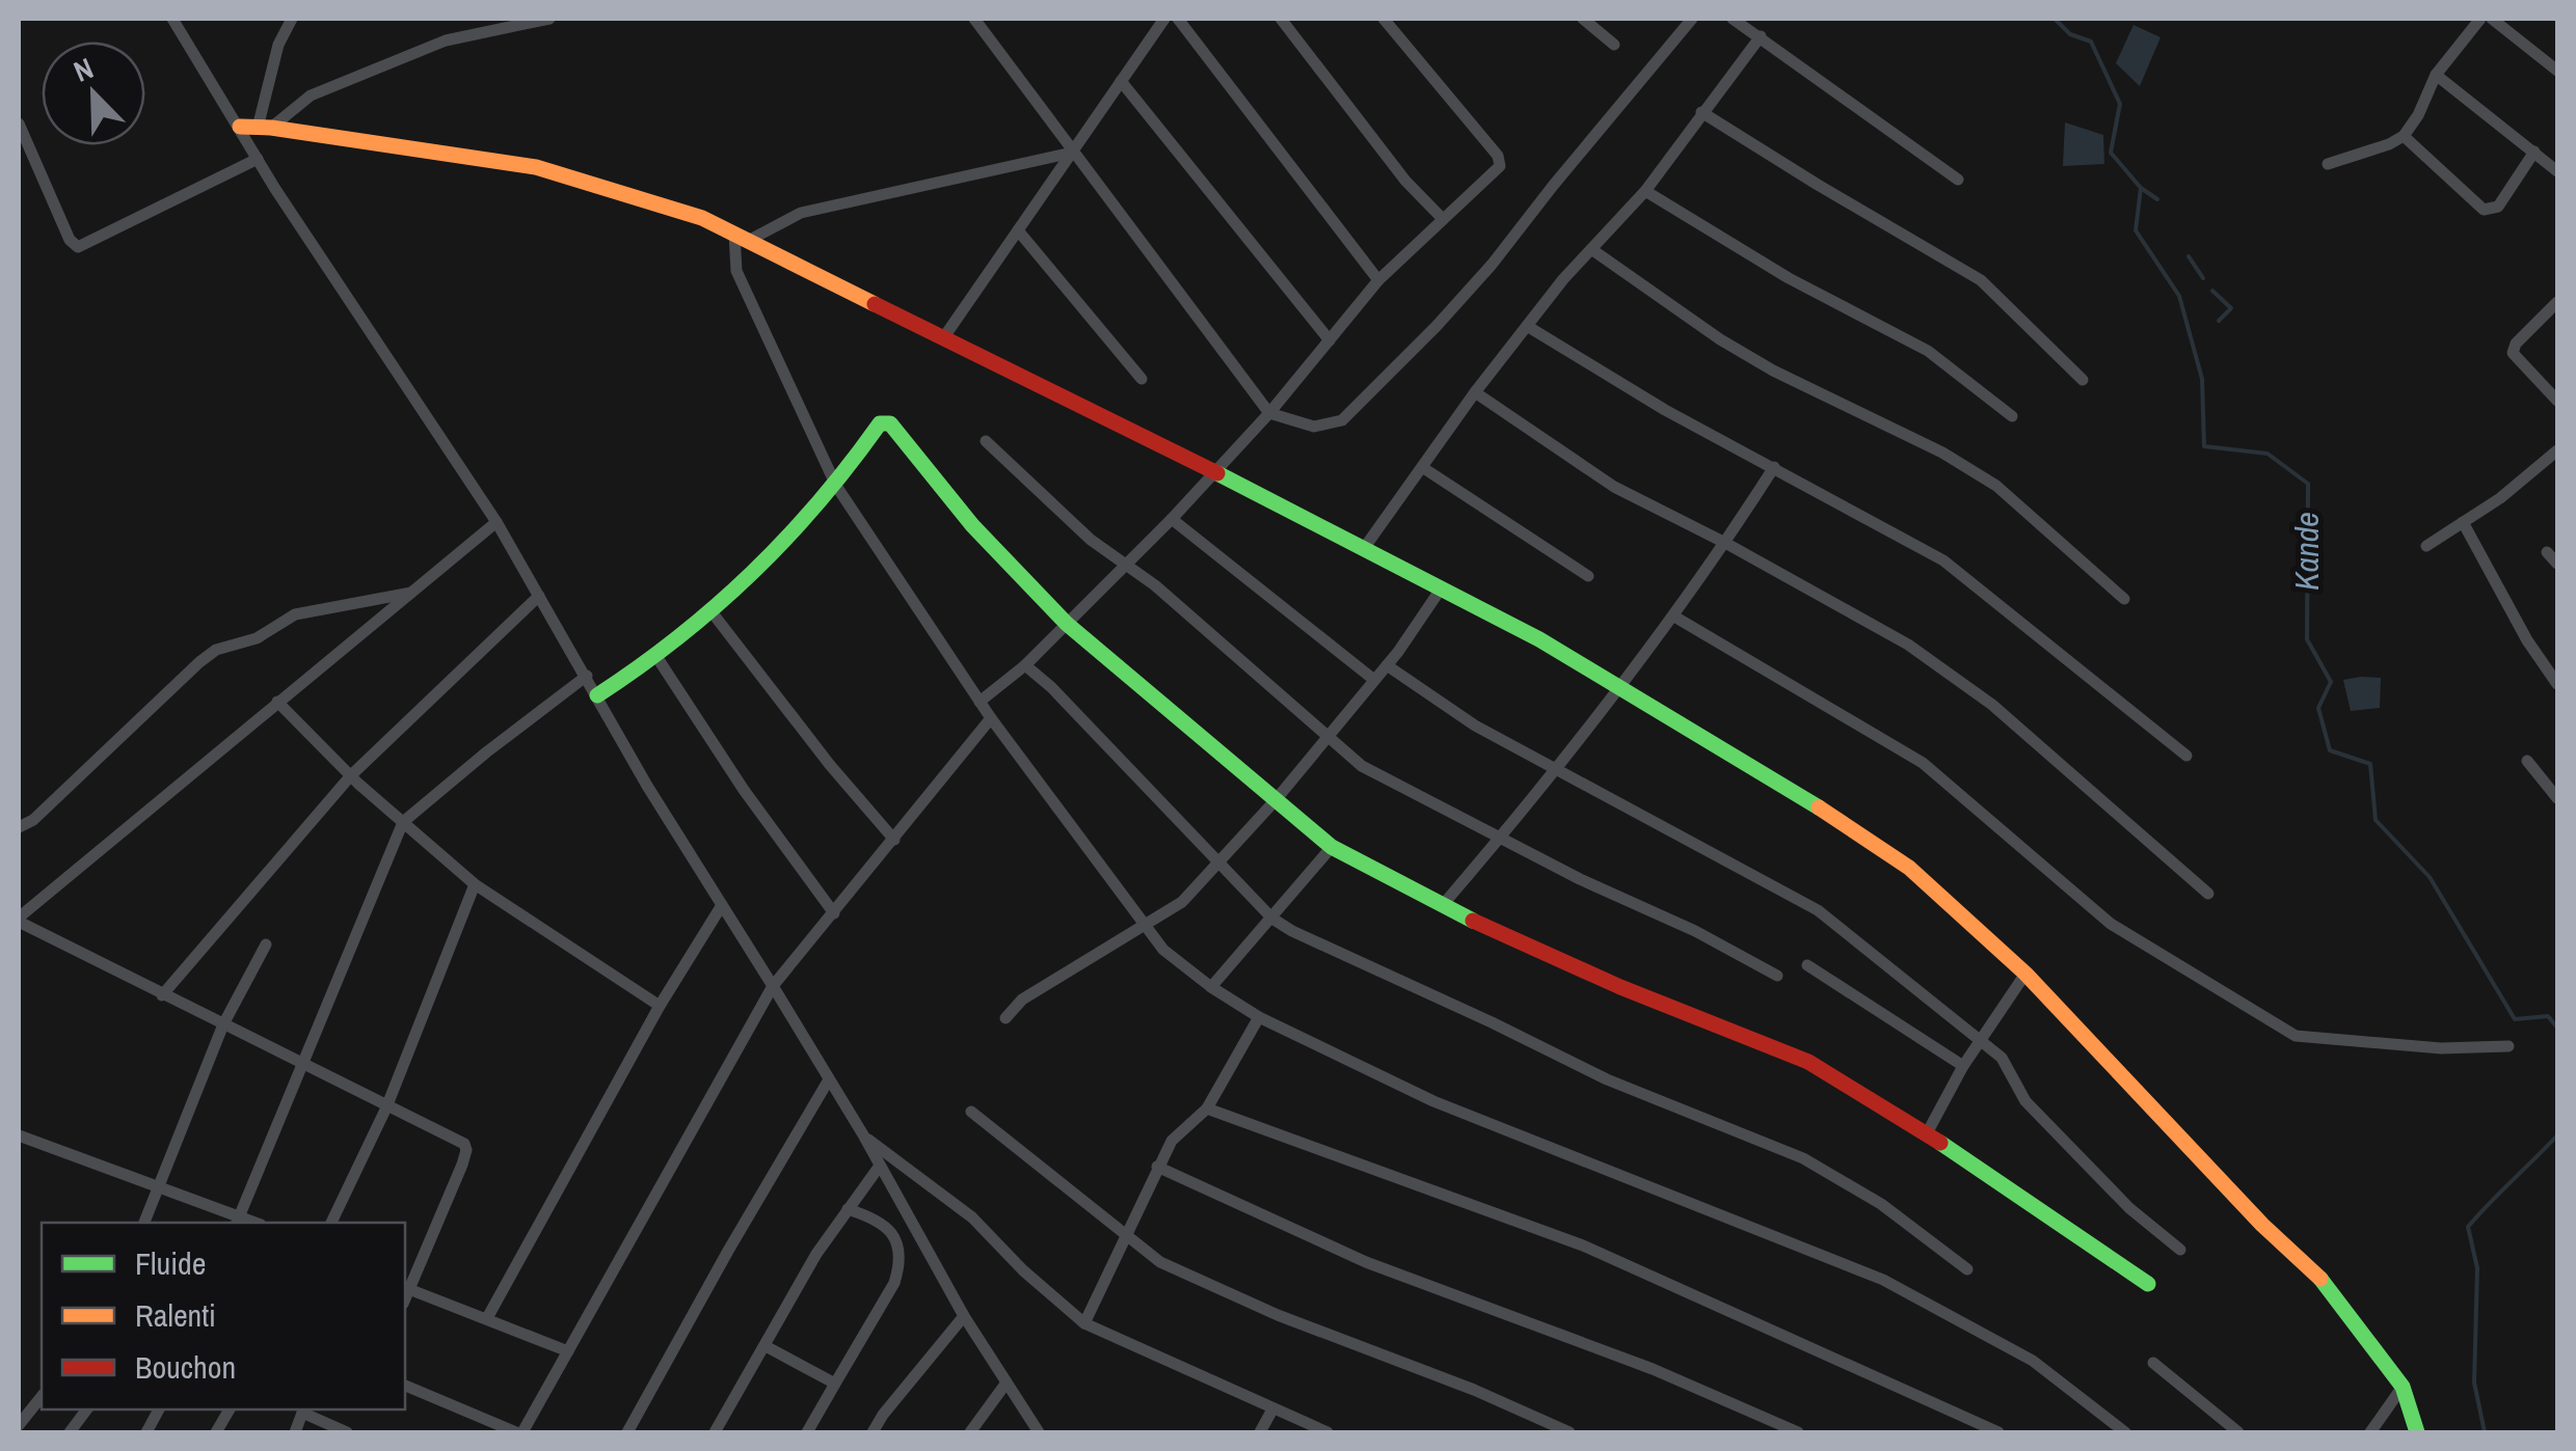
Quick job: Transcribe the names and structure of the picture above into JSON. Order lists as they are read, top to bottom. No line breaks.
{"water":["Kande"],"legend":["Fluide","Ralenti","Bouchon"],"north":"top left"}
